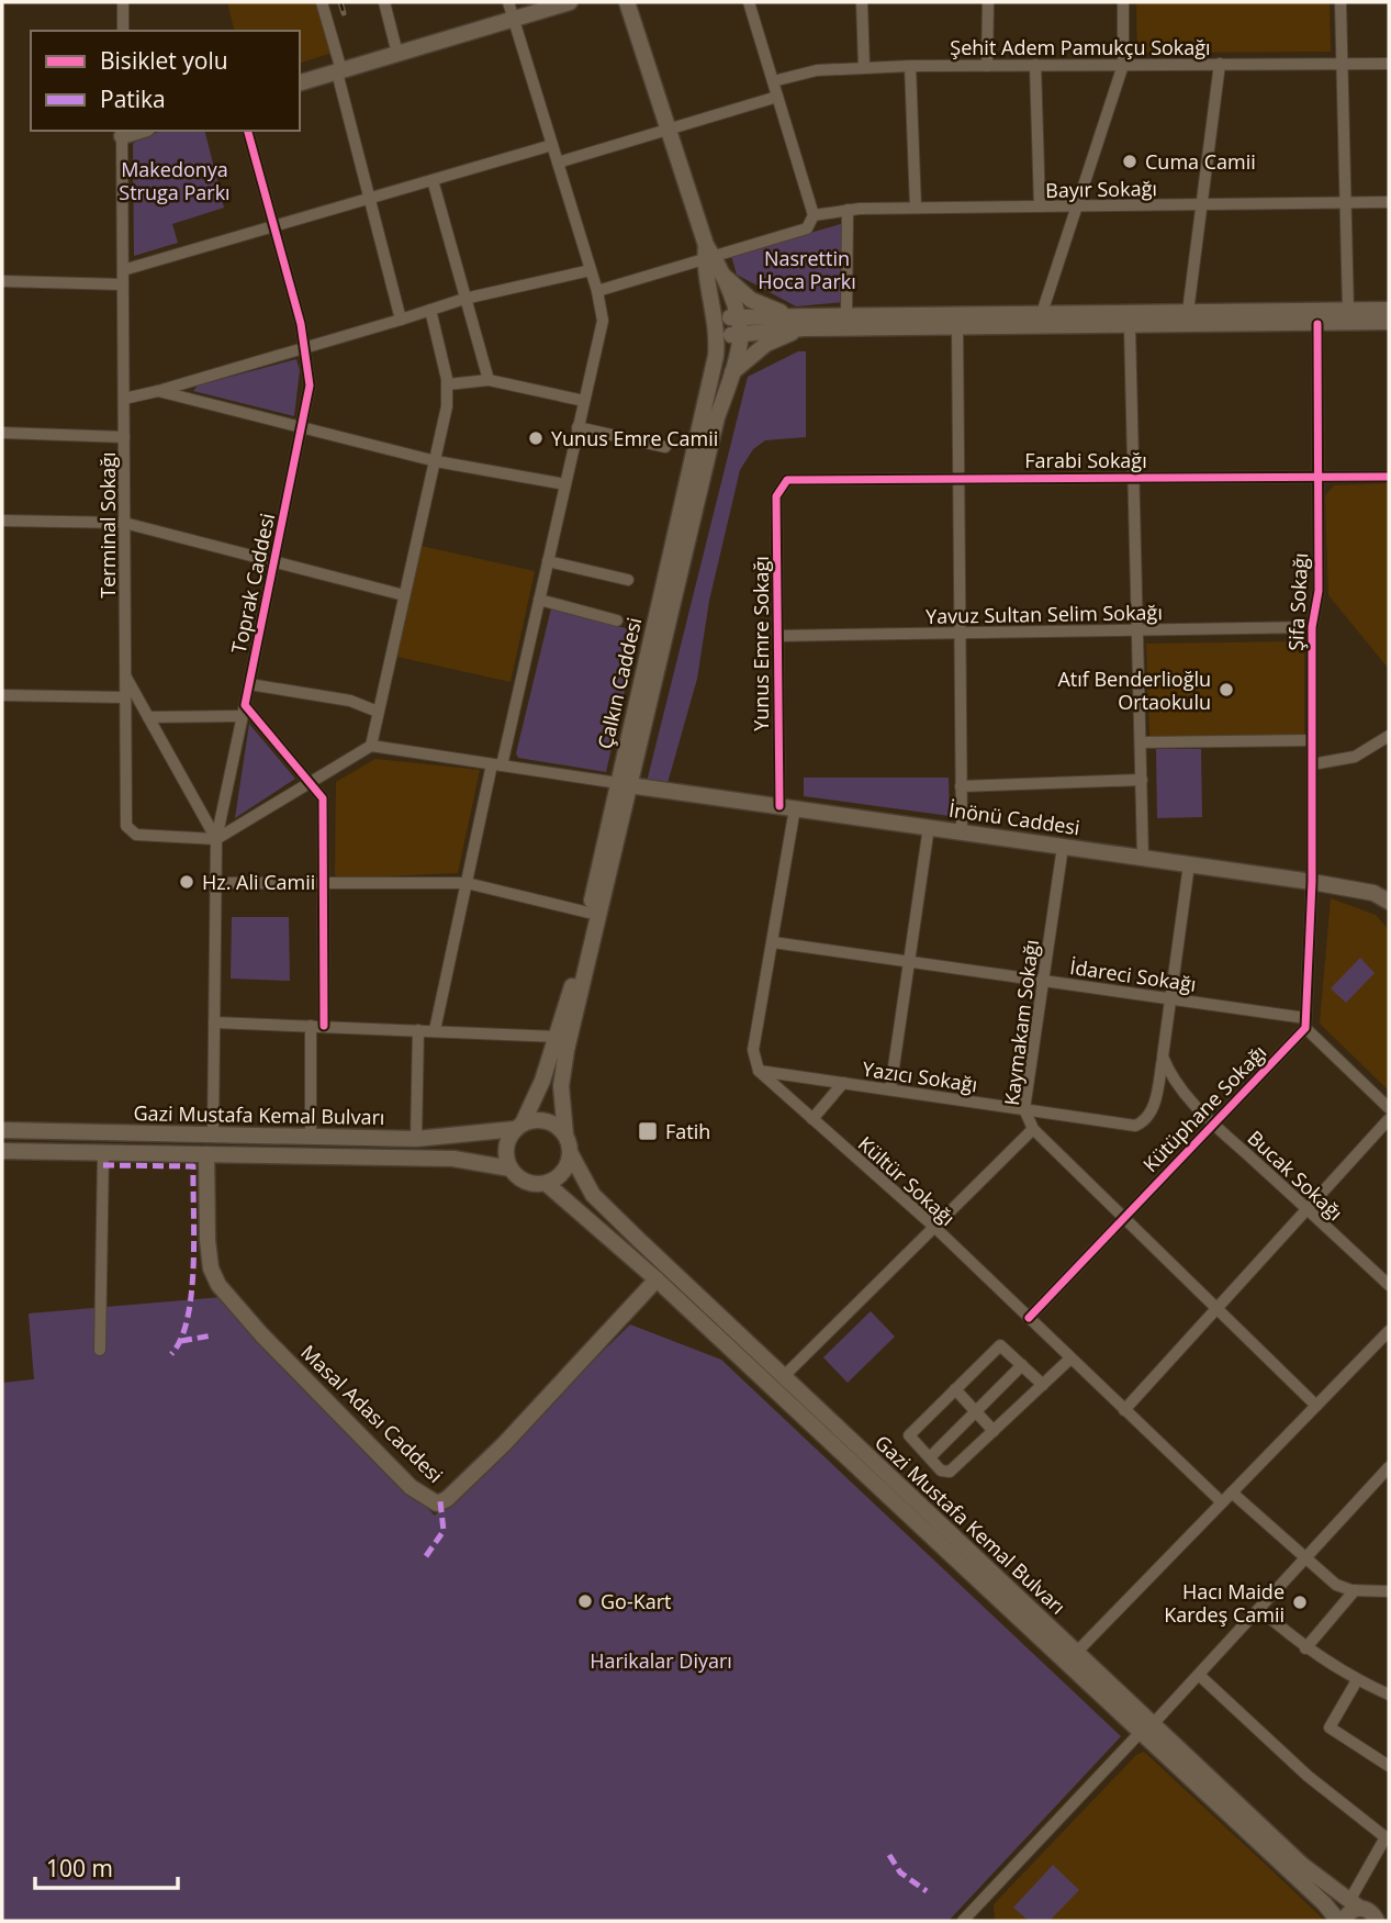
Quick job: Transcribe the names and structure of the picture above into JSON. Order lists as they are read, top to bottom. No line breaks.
{"streets":{"main road":["Çalkın Caddesi","İnönü Caddesi","Gazi Mustafa Kemal Bulvarı","Masal Adası Caddesi"],"street":["Şehit Adem Pamukçu Sokağı","Bayır Sokağı","Farabi Sokağı","Terminal Sokağı","Toprak Caddesi","Şifa Sokağı","Yavuz Sultan Selim Sokağı","Yunus Emre Sokağı","İdareci Sokağı","Kaymakam Sokağı","Yazıcı Sokağı","Kütüphane Sokağı","Bucak Sokağı","Kültür Sokağı"]},"crossings":[["Bayır Sokağı","Çalkın Caddesi"],["Farabi Sokağı","Şifa Sokağı"],["Farabi Sokağı","Yunus Emre Sokağı"],["Terminal Sokağı","Toprak Caddesi"],["Toprak Caddesi","Gazi Mustafa Kemal Bulvarı"],["Şifa Sokağı","Yavuz Sultan Selim Sokağı"],["Şifa Sokağı","İnönü Caddesi"],["Yavuz Sultan Selim Sokağı","Yunus Emre Sokağı"],["Yunus Emre Sokağı","İnönü Caddesi"],["Çalkın Caddesi","İnönü Caddesi"],["Çalkın Caddesi","Gazi Mustafa Kemal Bulvarı"],["İnönü Caddesi","Kaymakam Sokağı"],["İdareci Sokağı","Kaymakam Sokağı"],["İdareci Sokağı","Kütüphane Sokağı"],["Kaymakam Sokağı","Yazıcı Sokağı"],["Kaymakam Sokağı","Kütüphane Sokağı"],["Yazıcı Sokağı","Bucak Sokağı"],["Yazıcı Sokağı","Kültür Sokağı"],["Kütüphane Sokağı","Bucak Sokağı"],["Kütüphane Sokağı","Kültür Sokağı"],["Gazi Mustafa Kemal Bulvarı","Masal Adası Caddesi"]],"parks":["Makedonya Struga Parkı","Nasrettin Hoca Parkı","Harikalar Diyarı"],"places":{"other":["Cuma Camii","Yunus Emre Camii","Atıf Benderlioğlu Ortaokulu","Hz. Ali Camii","Go-Kart","Hacı Maide Kardeş Camii"],"transit":["Fatih"]},"legend":["Bisiklet yolu","Patika"],"scale_bar":"100 m"}
